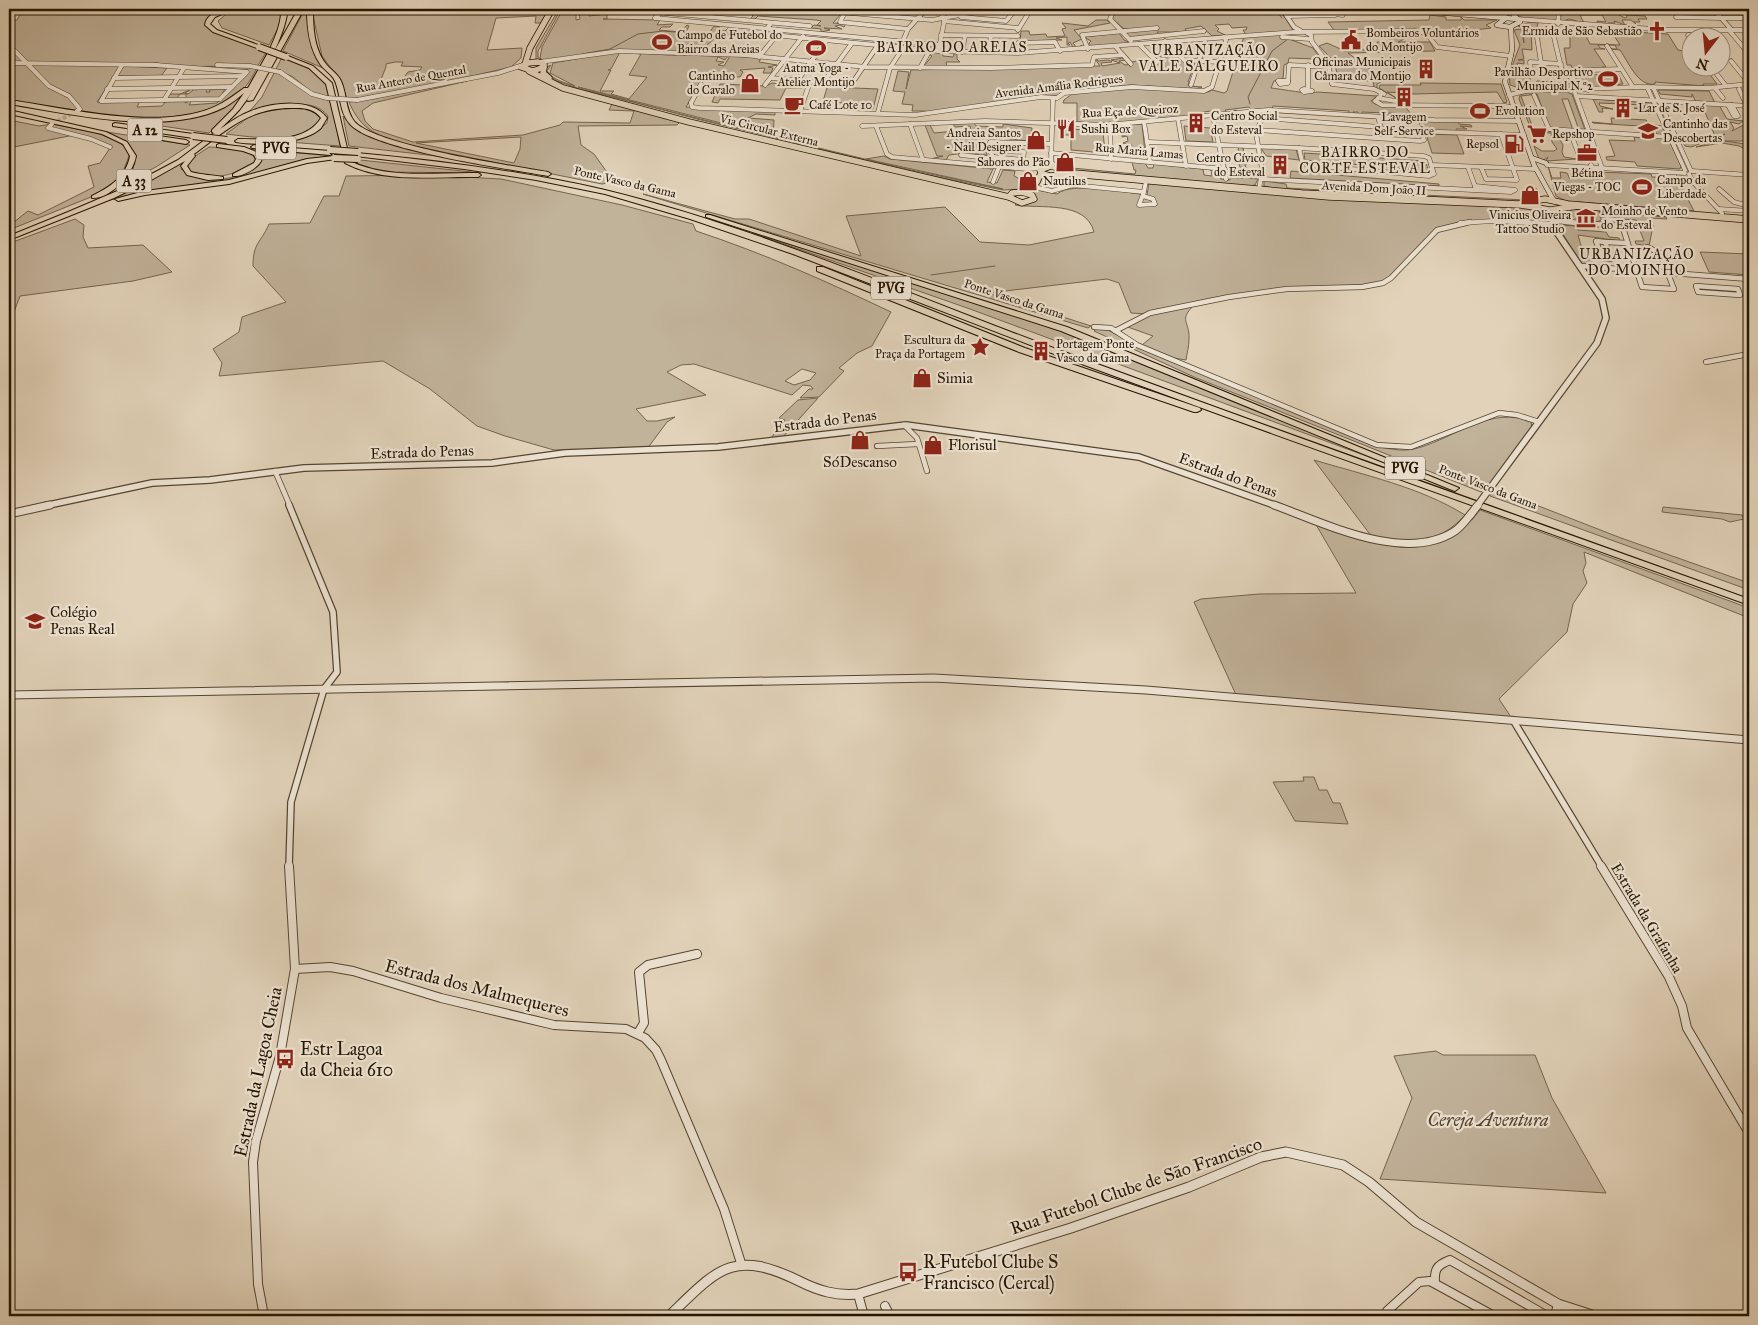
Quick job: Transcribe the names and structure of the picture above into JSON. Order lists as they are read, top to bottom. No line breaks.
{"streets":{"highway":["A 12","PVG","A 33","Ponte Vasco da Gama"],"main road":["Via Circular Externa","Avenida Dom João II"],"street":["Rua Antero de Quental","Avenida Amália Rodrigues","Rua Eça de Queiroz","Rua Maria Lamas","Estrada do Penas","Estrada da Grafanha","Estrada dos Malmequeres","Estrada da Lagoa Cheia","Rua Futebol Clube de São Francisco"]},"crossings":[["Avenida Dom João II","Estrada do Penas"],["Estrada do Penas","Estrada da Lagoa Cheia"],["Estrada dos Malmequeres","Estrada da Lagoa Cheia"]],"districts":["BAIRRO DO AREIAS","URBANIZAÇÃO VALE SALGUEIRO","BAIRRO DO CORTE ESTEVAL","URBANIZAÇÃO DO MOINHO"],"parks":["Cereja Aventura"],"places":{"church":["Ermida de São Sebastião"],"public building":["Bombeiros Voluntários do Montijo"],"sports":["Campo de Futebol do Bairro das Areias","Aatma Yoga - Atelier Montijo","Pavilhão Desportivo Municipal N.º2","Evolution","Campo da Liberdade"],"building":["Oficinas Municipais Câmara do Montijo","Lavagem Self-Service","Lar de S. José","Centro Social do Esteval","Centro Cívico do Esteval","Portagem Ponte Vasco da Gama"],"shop":["Cantinho do Cavalo","Andreia Santos - Nail Designer","Sabores do Pão","Nautilus","Vinicius Oliveira Tattoo Studio","Simia","SóDescanso","Florisul"],"cafe":["Café Lote 10"],"restaurant":["Sushi Box"],"school or university":["Cantinho das Descobertas","Colégio Penas Real"],"supermarket":["Repshop"],"fuel station":["Repsol"],"office":["Bétina Viegas - TOC"],"museum":["Moinho de Vento do Esteval"],"place":["Escultura da Praça da Portagem"],"bus stop":["Estr Lagoa da Cheia 610","R Futebol Clube S Francisco (Cercal)"]},"north":"bottom"}
